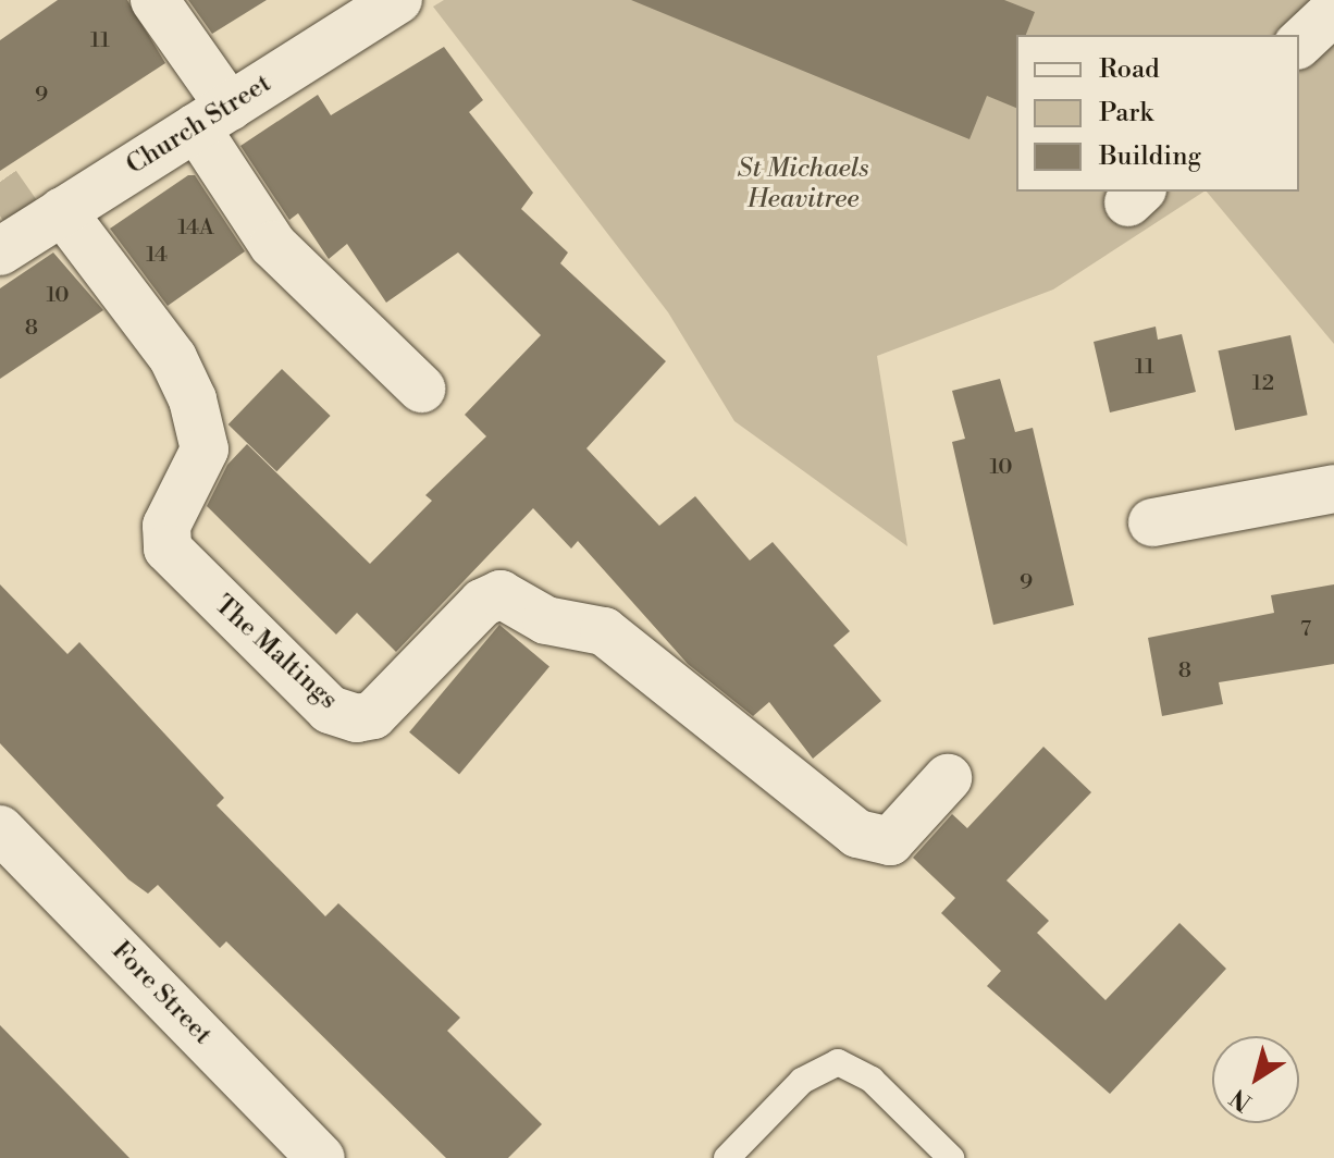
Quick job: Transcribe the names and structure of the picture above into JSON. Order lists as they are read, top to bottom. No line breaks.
{"streets":{"street":["Church Street","The Maltings","Fore Street"]},"crossings":[["Church Street","The Maltings"]],"parks":["St Michaels Heavitree"],"house_numbers":["11","9","14A","14","10","8","11","12","10","9","7","8"],"legend":["Road","Park","Building"],"north":"bottom left"}
